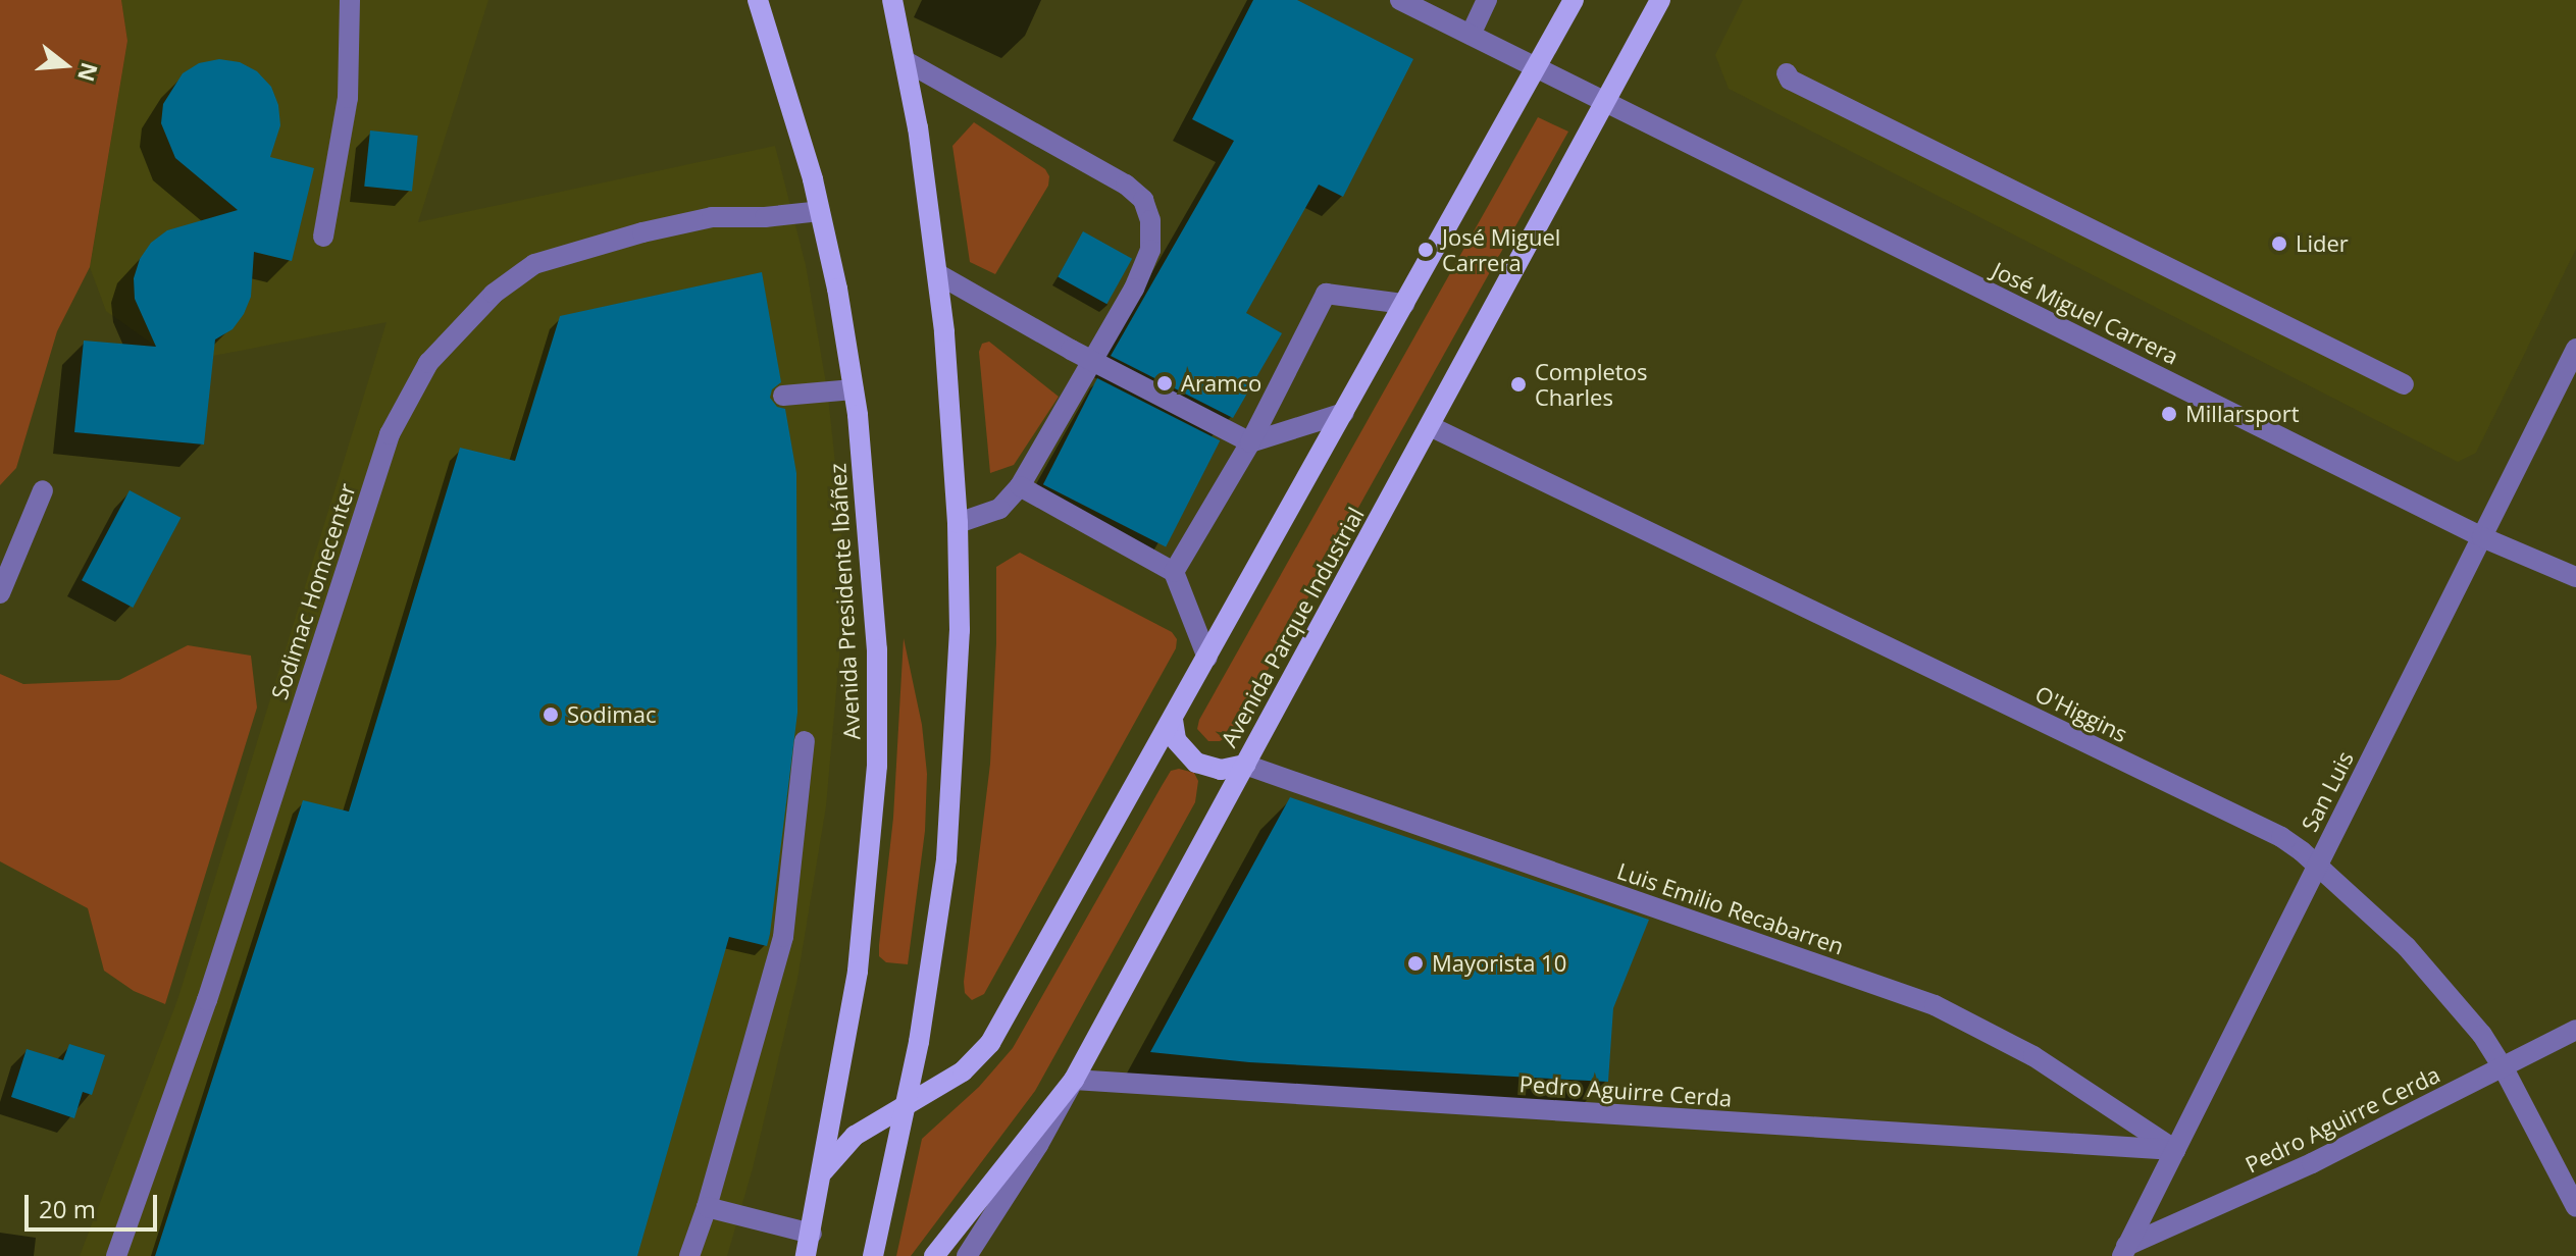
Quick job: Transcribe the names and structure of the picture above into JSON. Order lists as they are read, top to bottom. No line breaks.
{"streets":{"main road":["Avenida Presidente Ibáñez","Avenida Parque Industrial"],"street":["José Miguel Carrera","Sodimac Homecenter","O'Higgins","San Luis","Luis Emilio Recabarren","Pedro Aguirre Cerda"]},"crossings":[["José Miguel Carrera","Avenida Parque Industrial"],["José Miguel Carrera","San Luis"],["Sodimac Homecenter","Avenida Presidente Ibáñez"],["Avenida Parque Industrial","O'Higgins"],["Avenida Parque Industrial","Luis Emilio Recabarren"],["Avenida Parque Industrial","Pedro Aguirre Cerda"],["O'Higgins","San Luis"],["O'Higgins","Pedro Aguirre Cerda"],["San Luis","Luis Emilio Recabarren"],["San Luis","Pedro Aguirre Cerda"],["Luis Emilio Recabarren","Pedro Aguirre Cerda"]],"places":["Lider","José Miguel Carrera","Aramco","Completos Charles","Millarsport","Sodimac","Mayorista 10"],"scale_bar":"20 m","north":"right"}
